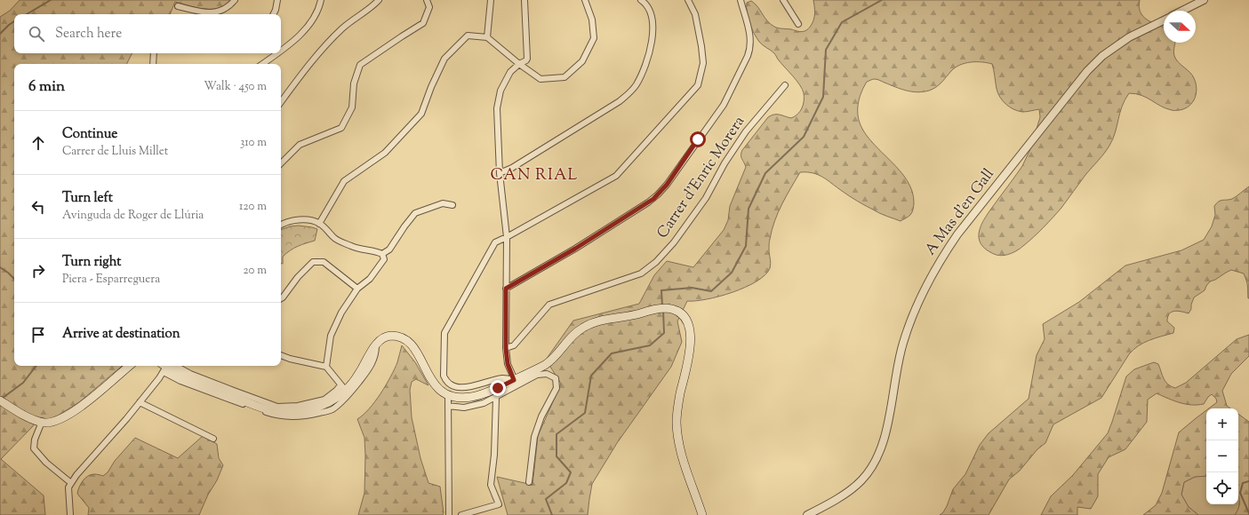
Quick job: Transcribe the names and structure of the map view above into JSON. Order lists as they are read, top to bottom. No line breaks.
{"streets":{"street":["Carrer d'Enric Morera","A Mas d'en Gall"]},"districts":["CAN RIAL"],"north":"right","page":{"search":"Search here","heading":["6 min","Walk · 450 m"],"list":[["Continue","Carrer de Lluis Millet","310 m"],["Turn left","Avinguda de Roger de Llúria","120 m"],["Turn right","Piera - Esparreguera","20 m"],"Arrive at destination"],"map_buttons":["+","−"]}}
